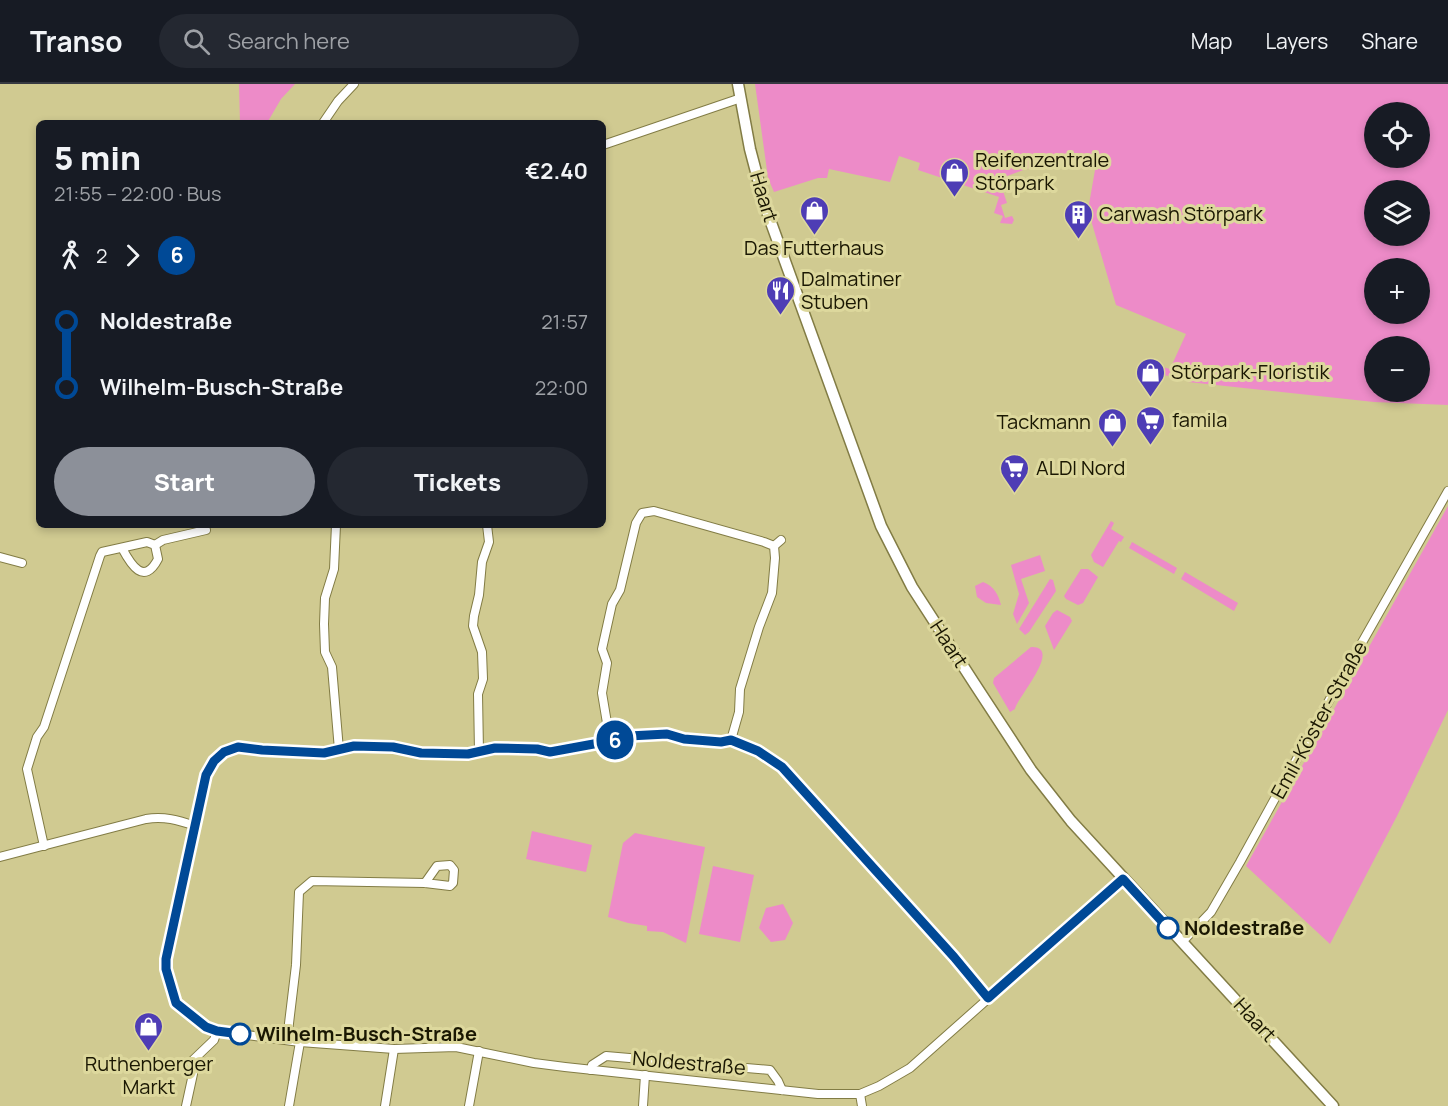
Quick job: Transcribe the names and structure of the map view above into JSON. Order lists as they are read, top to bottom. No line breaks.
{"streets":{"main road":["Haart"],"street":["Emil-Köster-Straße","Noldestraße"]},"crossings":[["Haart","Emil-Köster-Straße"],["Haart","Noldestraße"]],"places":{"shop":["Reifenzentrale Störpark","Das Futterhaus","Störpark-Floristik","Tackmann","Ruthenberger Markt"],"building":["Carwash Störpark"],"restaurant":["Dalmatiner Stuben"],"supermarket":["famila","ALDI Nord"],"other":["Noldestraße","Wilhelm-Busch-Straße"]},"lines":["bus line 6"],"page":{"header":"Transo","search":"Search here","nav":["Map","Layers","Share"],"on_map":"6","map_buttons":["+","−"],"heading":["5 min","21:55 – 22:00 · Bus","€2.40"],"legs":["2","6"],"list":[{"name":"Noldestraße","value":"21:57"},{"name":"Wilhelm-Busch-Straße","value":"22:00"}],"buttons":["Start","Tickets"]}}
